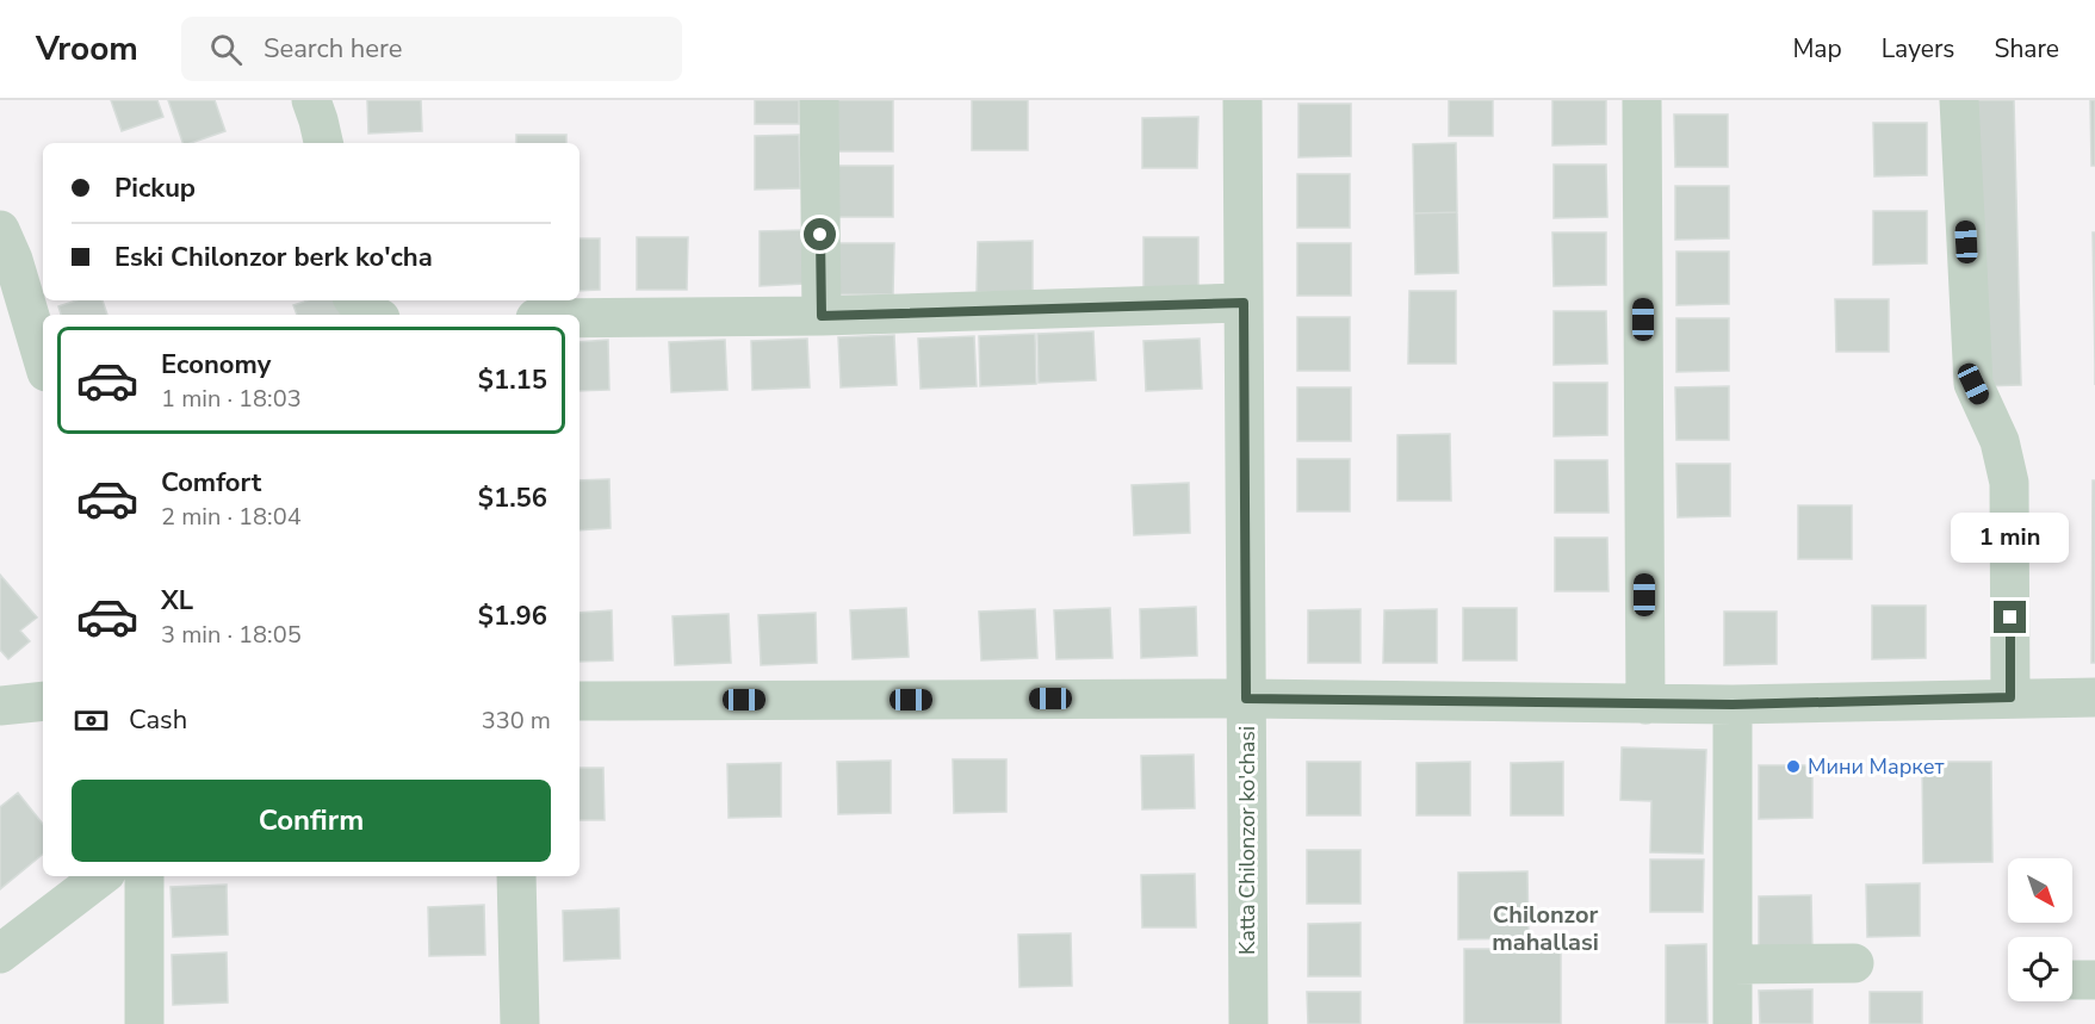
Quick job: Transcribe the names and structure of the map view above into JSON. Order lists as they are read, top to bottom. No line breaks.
{"streets":{"street":["Katta Chilonzor ko'chasi"]},"districts":["Chilonzor mahallasi"],"places":["Мини Маркет"],"north":"bottom right","page":{"header":"Vroom","search":"Search here","nav":["Map","Layers","Share"],"banner":["Pickup","Eski Chilonzor berk ko'cha"],"list":[{"name":"Economy","note":"1 min · 18:03","value":"$1.15"},{"name":"Comfort","note":"2 min · 18:04","value":"$1.56"},{"name":"XL","note":"3 min · 18:05","value":"$1.96"}],"bubble":"1 min","pay":["Cash","330 m"],"buttons":"Confirm"}}
